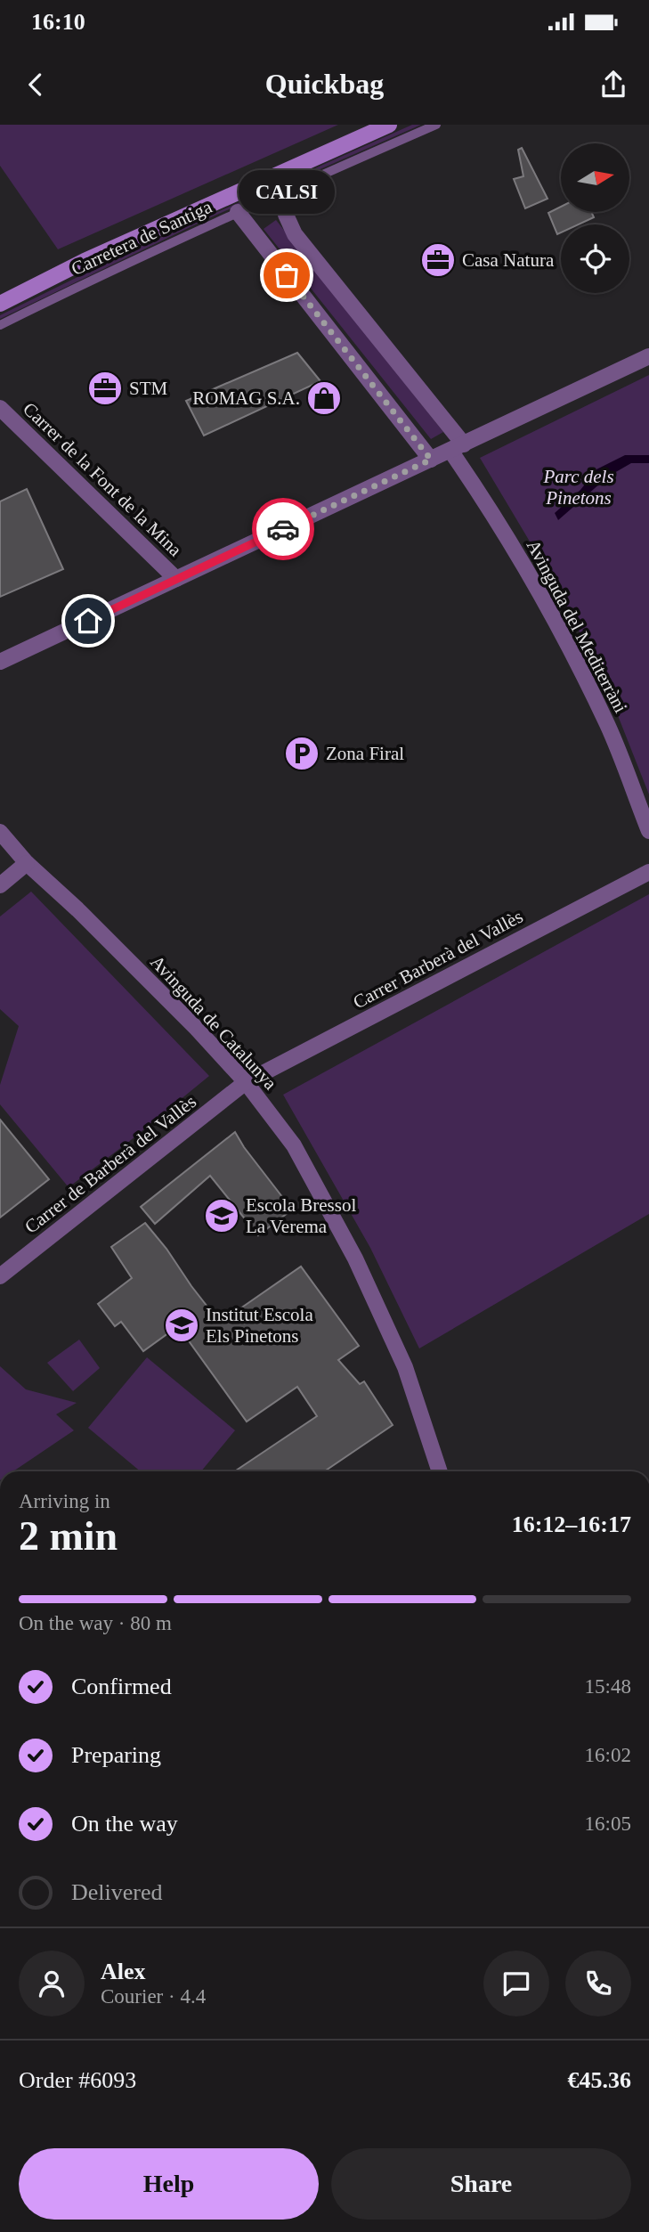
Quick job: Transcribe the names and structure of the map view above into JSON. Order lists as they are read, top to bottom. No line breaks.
{"streets":{"street":["Carrer de la Font de la Mina","Avinguda del Mediterràni","Carrer Barberà del Vallès","Avinguda de Catalunya","Carrer de Barberà del Vallès"],"lane":["Carretera de Santiga"]},"crossings":[["Carretera de Santiga","Avinguda del Mediterràni"],["Carrer Barberà del Vallès","Avinguda de Catalunya"],["Carrer Barberà del Vallès","Carrer de Barberà del Vallès"],["Avinguda de Catalunya","Carrer de Barberà del Vallès"]],"parks":["Parc dels Pinetons"],"places":{"office":["Casa Natura","STM"],"other":["CALSI"],"shop":["ROMAG S.A."],"parking":["Zona Firal"],"school or university":["Escola Bressol La Verema","Institut Escola Els Pinetons"]},"north":"right","page":{"status":"16:10","header":"Quickbag","bubble":"CALSI","heading":["2 min","Arriving in","16:12–16:17"],"panel":["Alex","Courier · 4.4","Order #6093","€45.36"],"bar":"On the way · 80 m","list":[["Confirmed","15:48"],["Preparing","16:02"],["On the way","16:05"],"Delivered"],"buttons":["Help","Share"]}}
